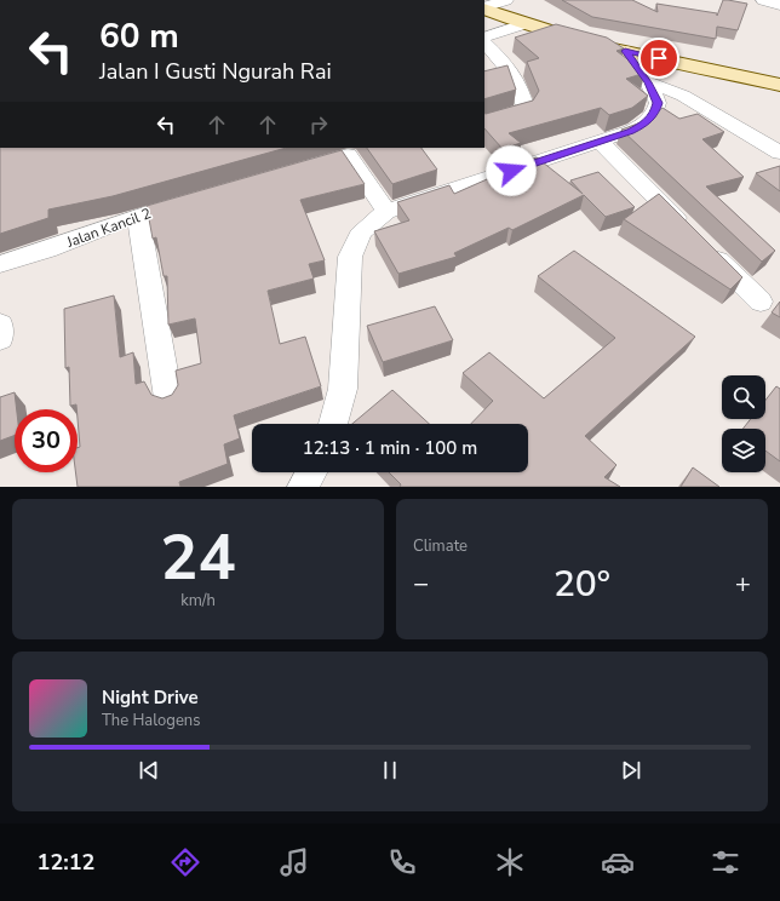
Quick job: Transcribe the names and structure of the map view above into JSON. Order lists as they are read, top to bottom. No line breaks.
{"streets":{"street":["Jalan Kancil 2"]},"page":{"turn":["60 m","Jalan I Gusti Ngurah Rai"],"limit":"30","trip":"12:13 · 1 min · 100 m","tile":[["24","km/h"],"Climate"],"heat":["−","20°","+"],"song":["Night Drive","The Halogens"],"tabs":"12:12"}}
